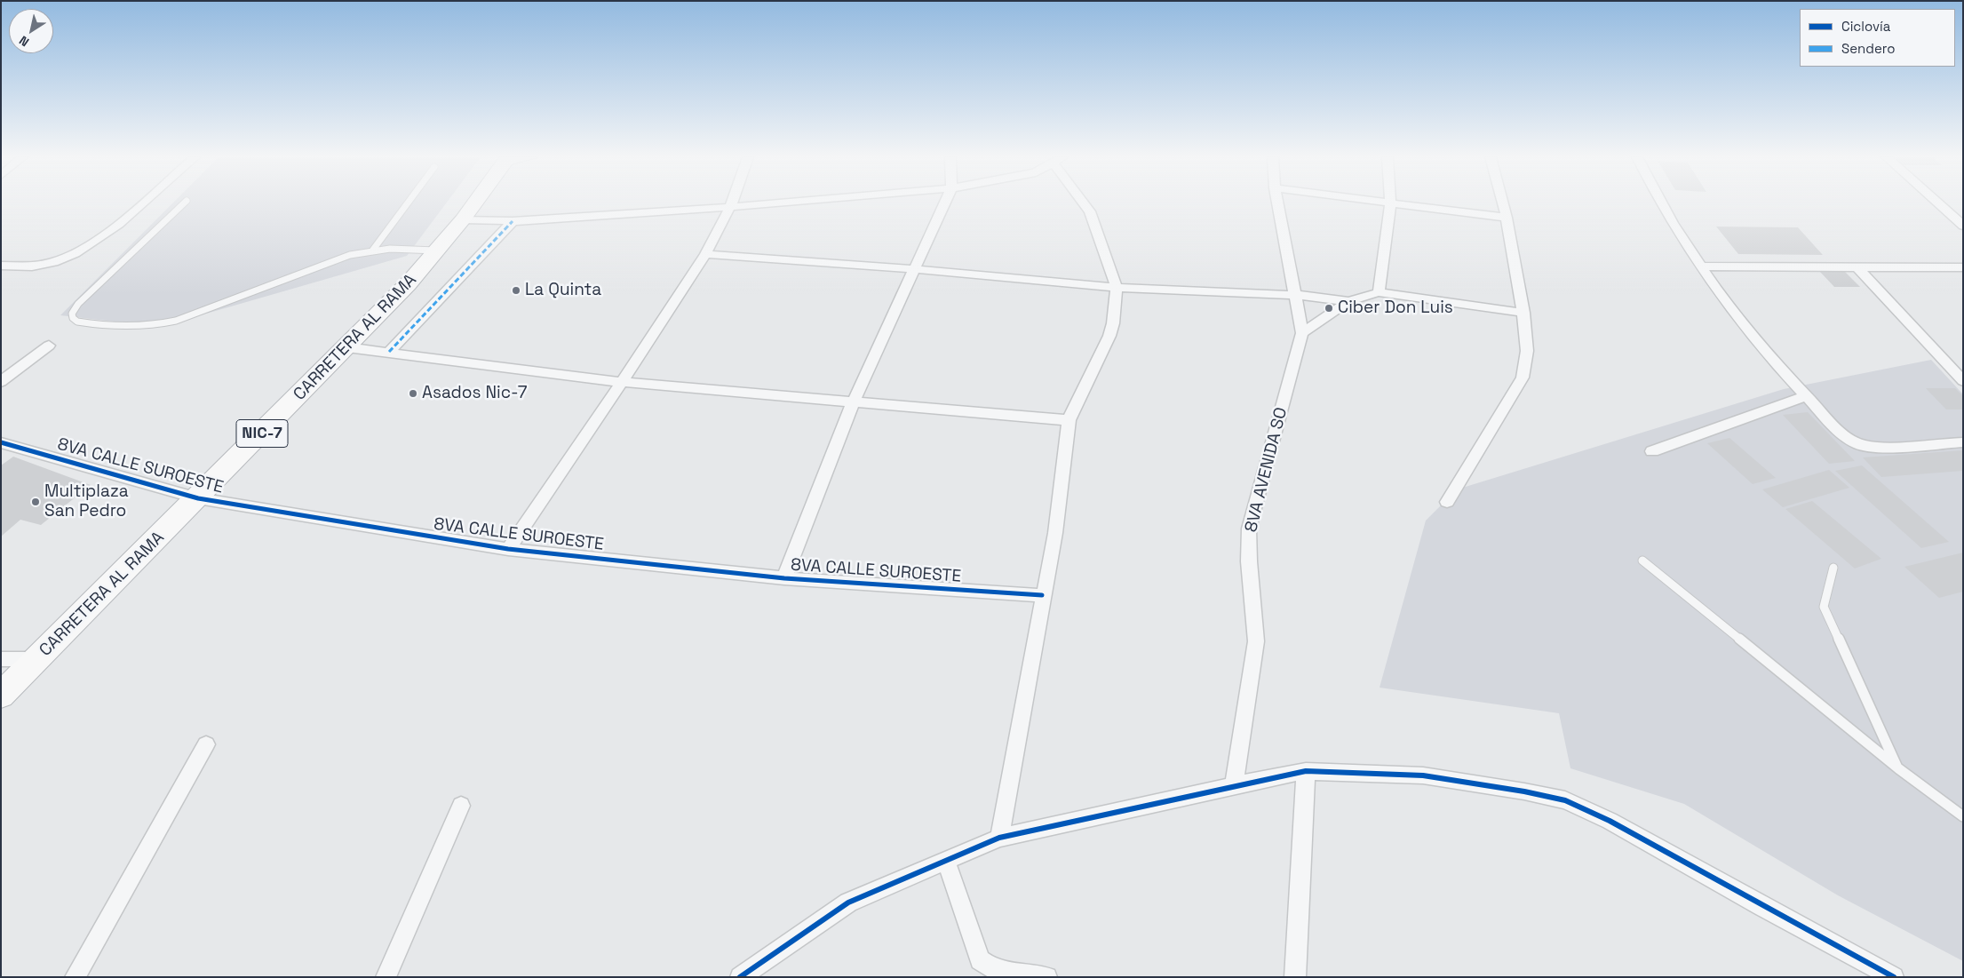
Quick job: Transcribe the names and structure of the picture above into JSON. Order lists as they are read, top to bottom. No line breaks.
{"streets":{"highway":["CARRETERA AL RAMA","NIC-7"],"street":["8VA CALLE SUROESTE","8VA AVENIDA SO"]},"crossings":[["CARRETERA AL RAMA","8VA CALLE SUROESTE"]],"places":["La Quinta","Ciber Don Luis","Asados Nic-7","Multiplaza San Pedro"],"legend":["Ciclovía","Sendero"],"north":"bottom left"}
